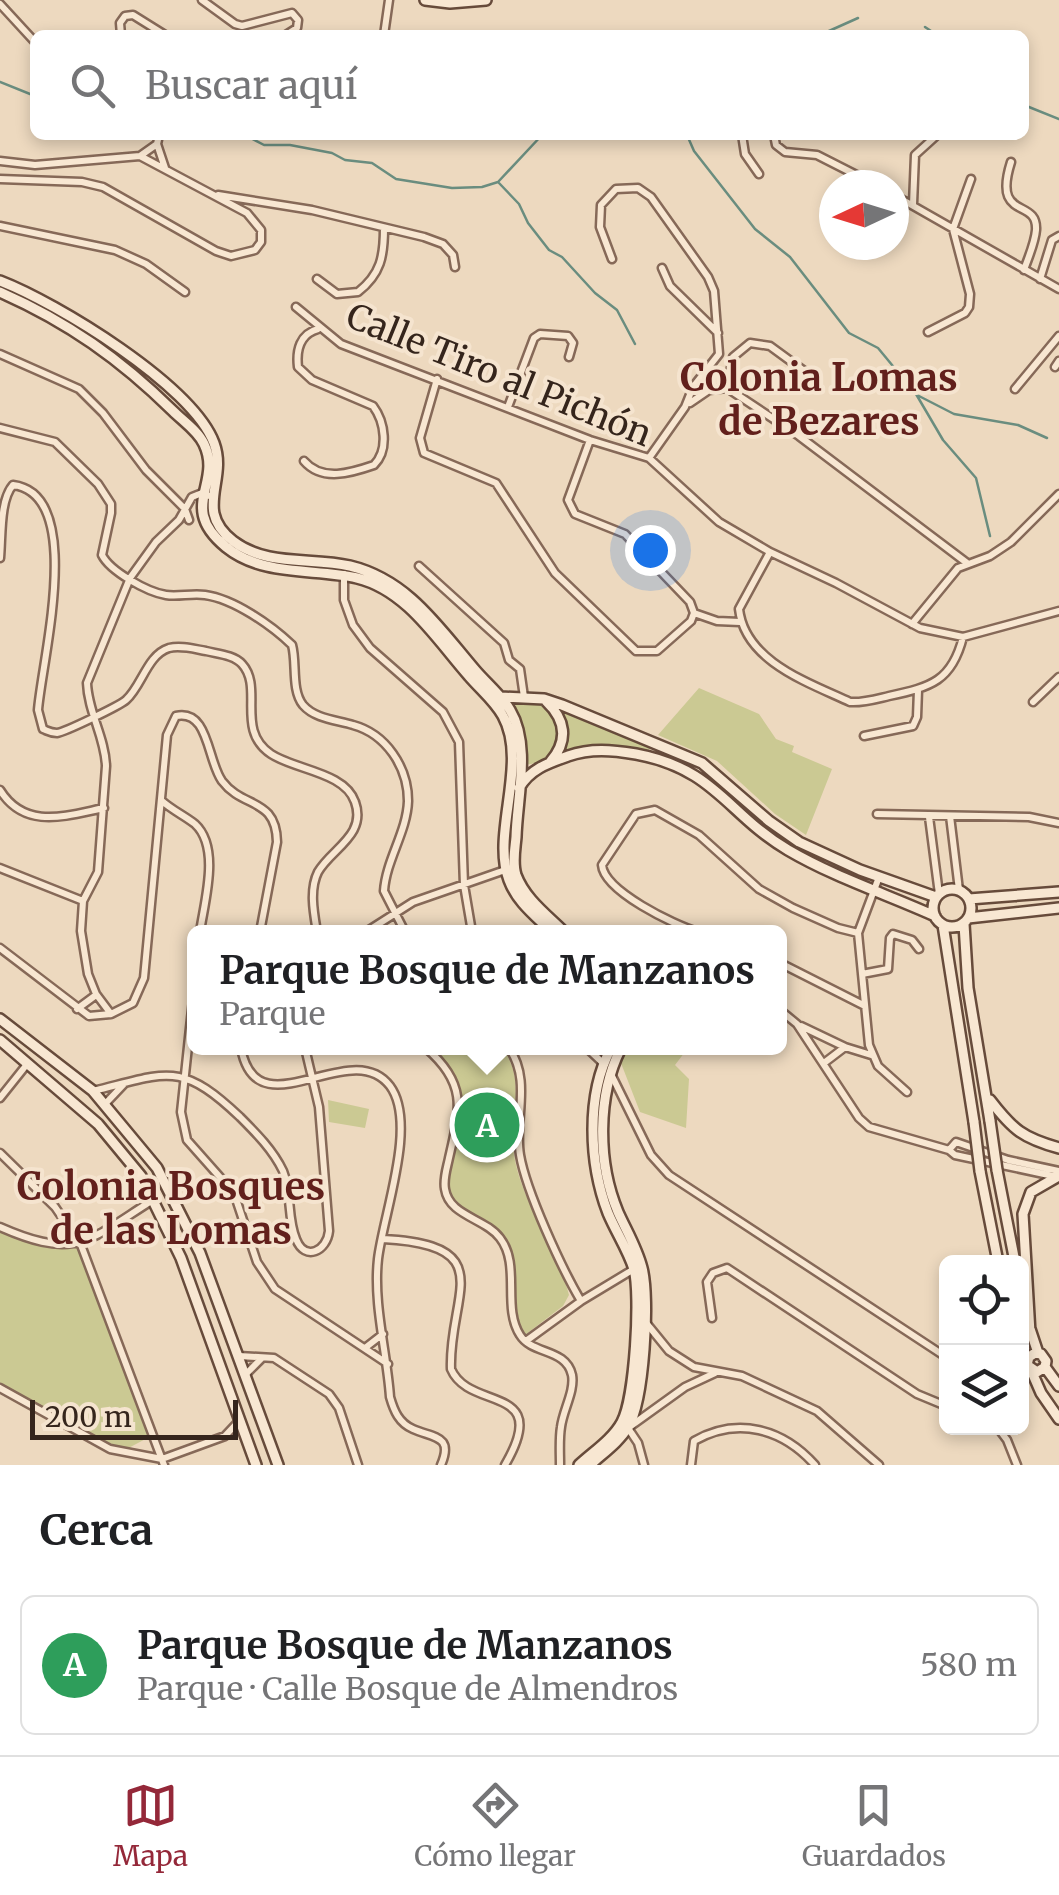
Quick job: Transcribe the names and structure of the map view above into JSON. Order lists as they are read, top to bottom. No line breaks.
{"streets":{"street":["Calle Tiro al Pichón"]},"districts":["Colonia Lomas de Bezares","Colonia Bosques de las Lomas"],"scale_bar":"200 m","north":"left","page":{"search":"Buscar aquí","popup":["Parque Bosque de Manzanos","Parque"],"pins":"A","scale":"200 m","heading":"Cerca","list":[{"mark":"A","name":"Parque Bosque de Manzanos","note":"Parque · Calle Bosque de Almendros","value":"580 m"}],"nav":["Mapa","Cómo llegar","Guardados"]}}
